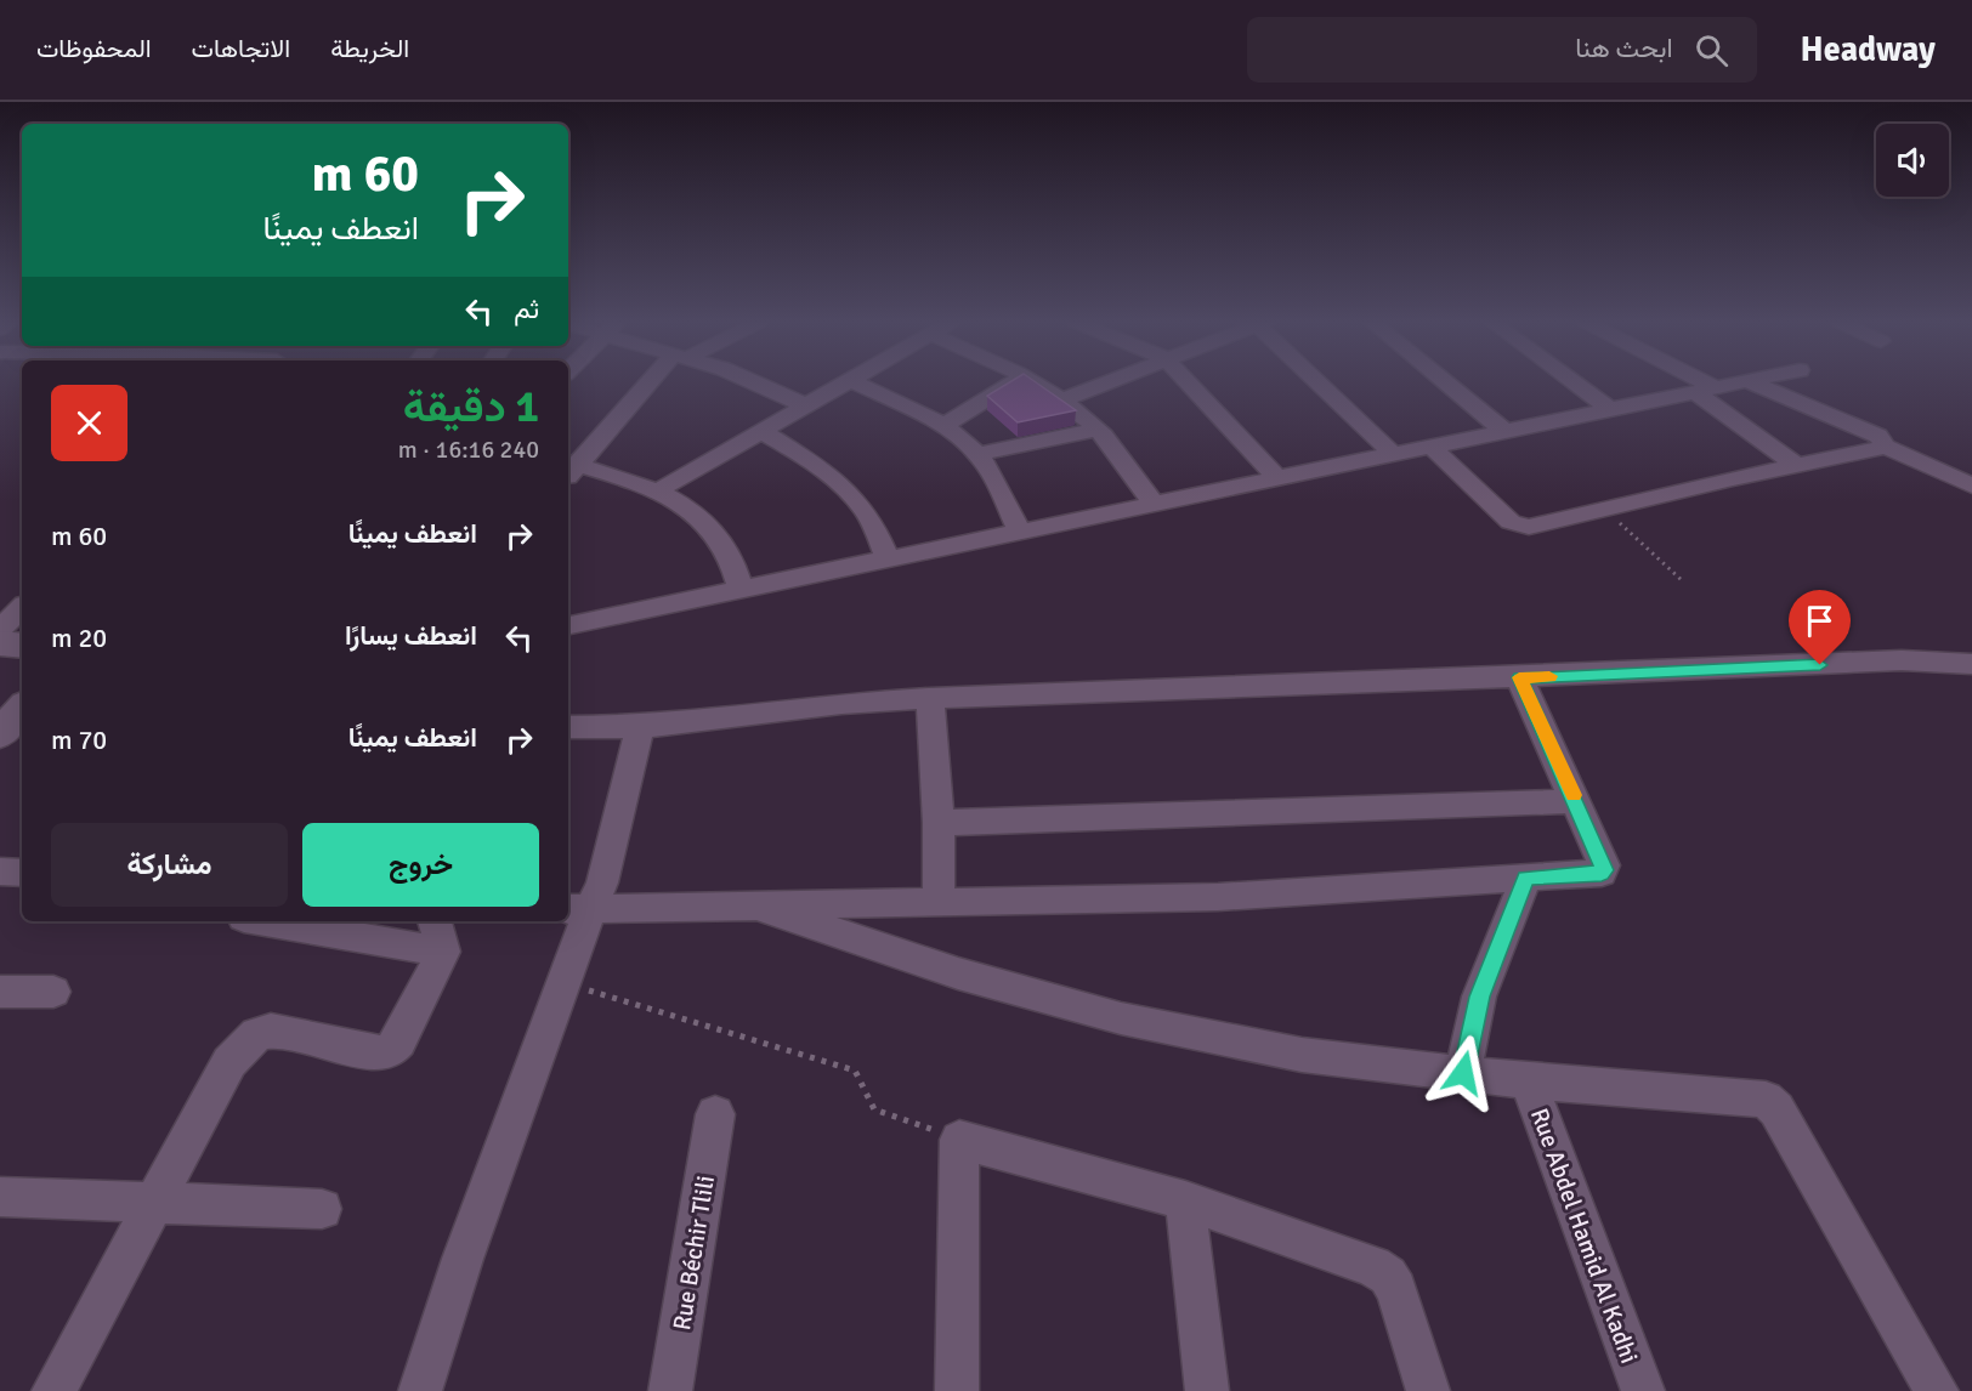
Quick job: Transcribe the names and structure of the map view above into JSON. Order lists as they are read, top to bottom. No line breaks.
{"streets":{"street":["Rue Abdel Hamid Al Kadhi","Rue Béchir Tlili"]},"page":{"header":"Headway","search":"ابحث هنا","nav":["الخريطة","الاتجاهات","المحفوظات"],"turn":["60 m","انعطف يمينًا"],"then":"ثم","heading":["1 دقيقة","240 m · 16:16"],"list":[{"name":"انعطف يمينًا","value":"60 m"},{"name":"انعطف يسارًا","value":"20 m"},{"name":"انعطف يمينًا","value":"70 m"}],"buttons":["خروج","مشاركة"]}}
